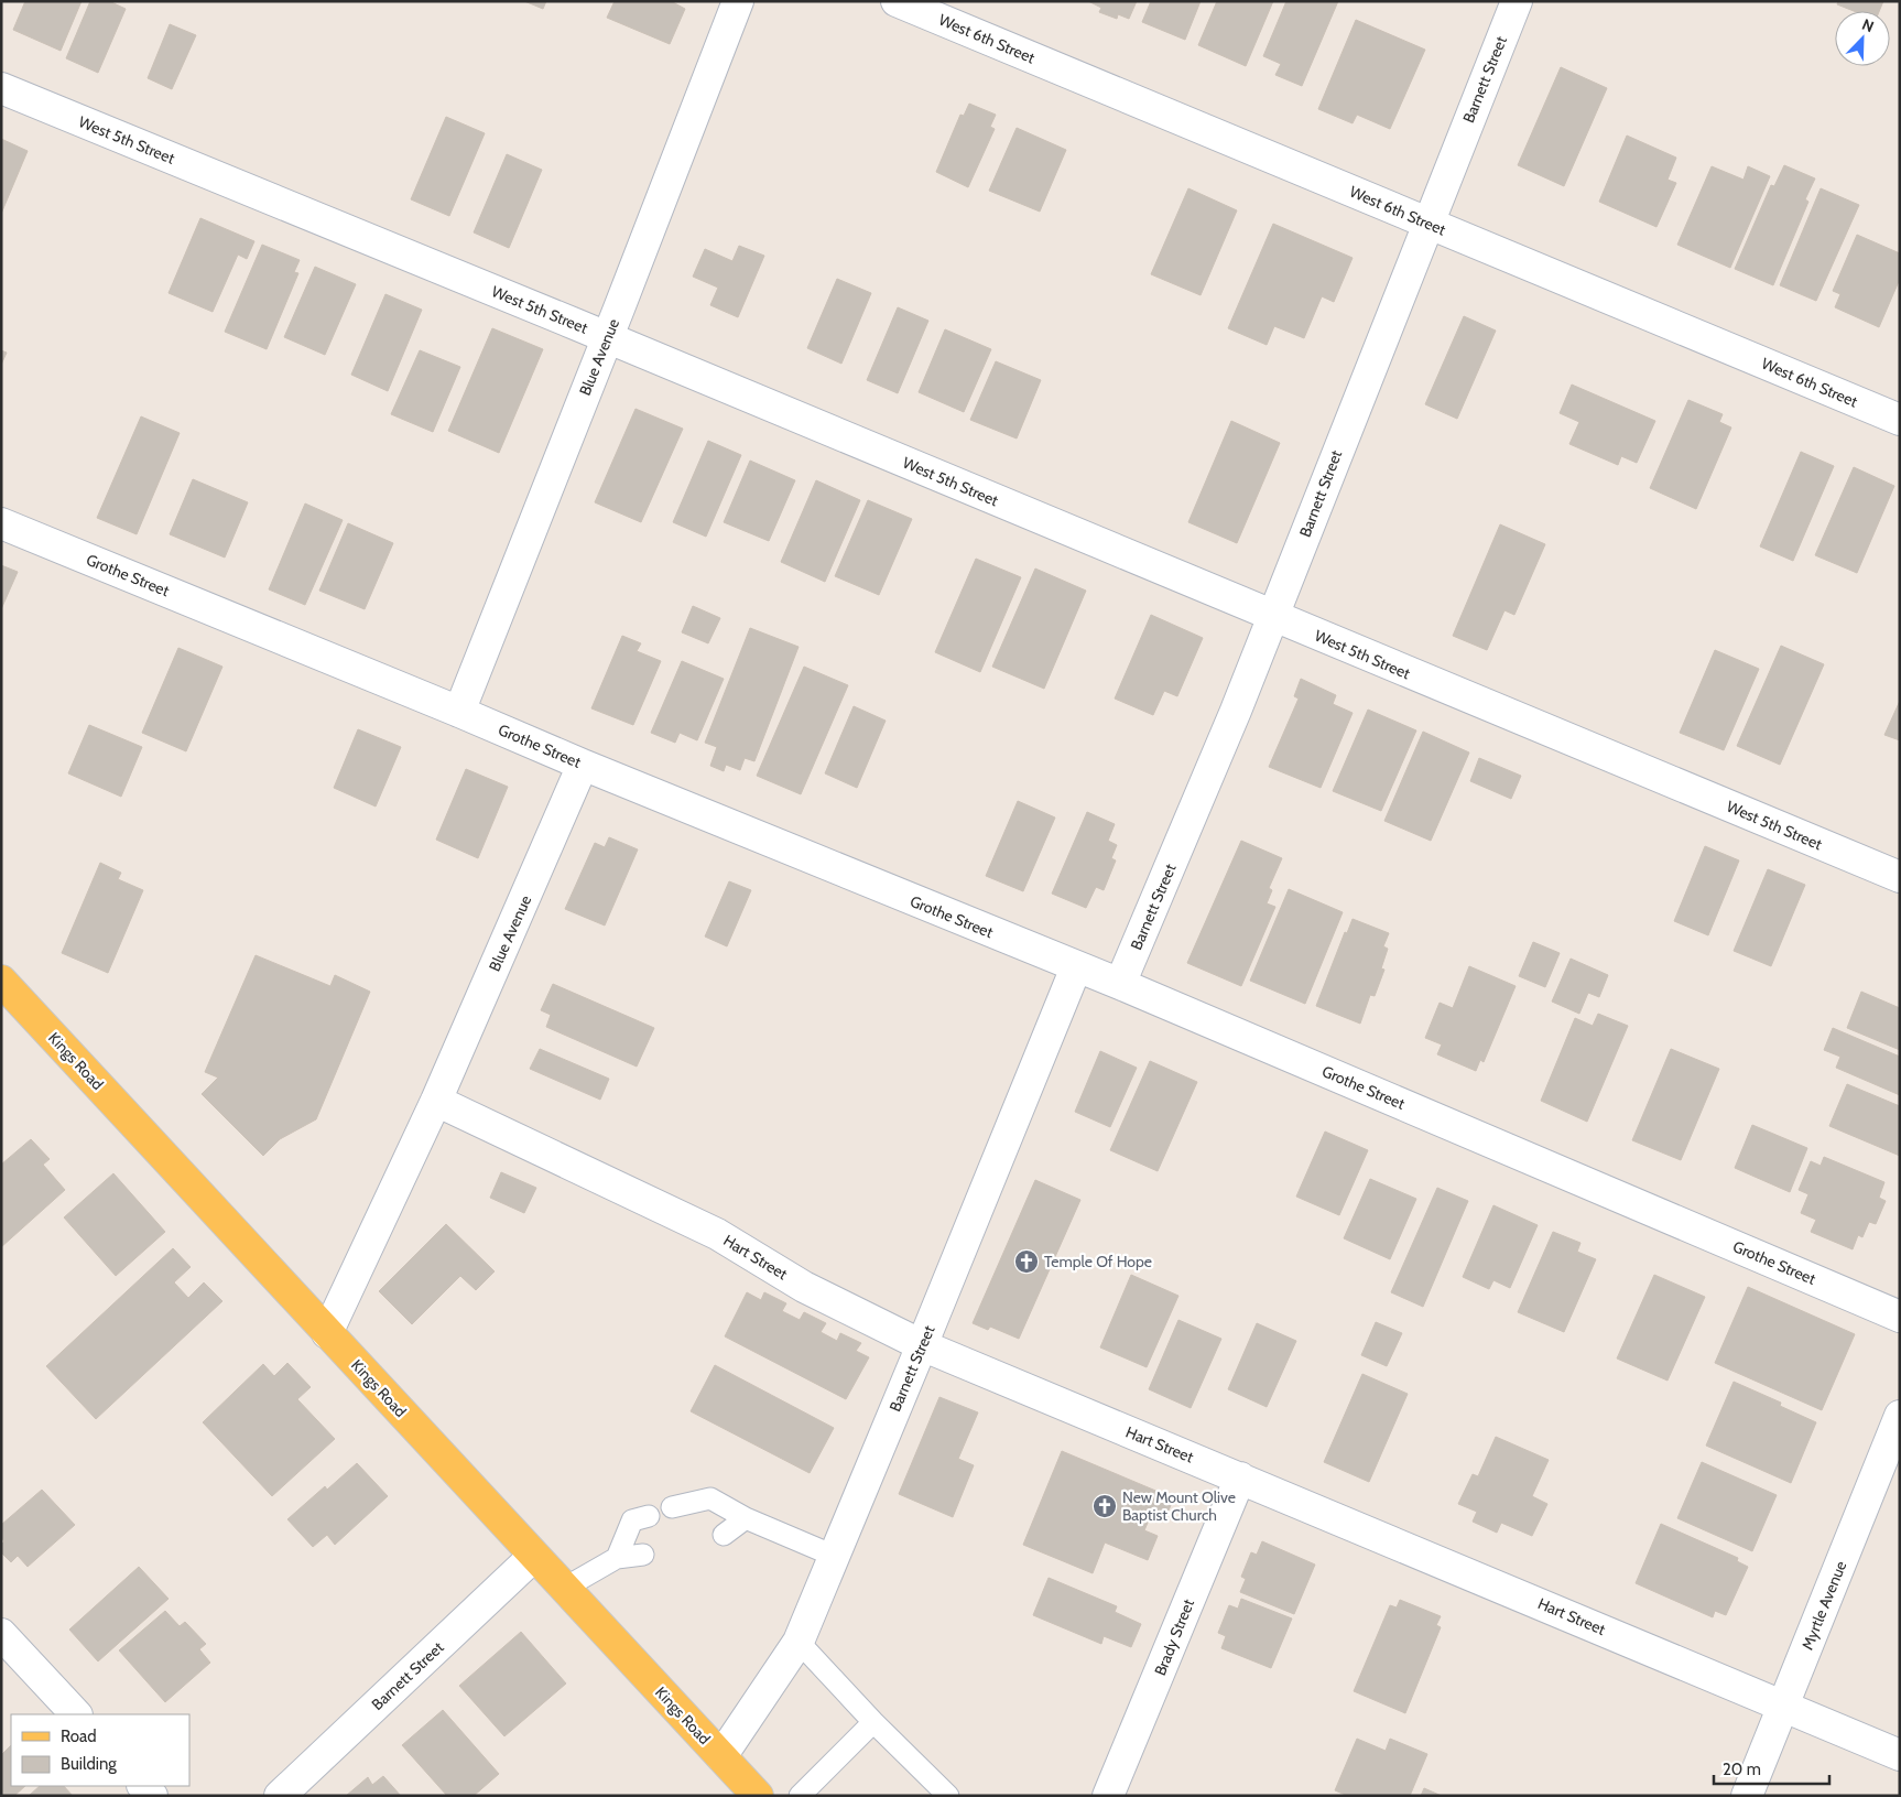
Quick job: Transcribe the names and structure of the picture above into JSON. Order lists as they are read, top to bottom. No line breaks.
{"streets":{"main road":["Kings Road"],"street":["West 6th Street","Barnett Street","West 5th Street","Blue Avenue","Grothe Street","Hart Street","Myrtle Avenue","Brady Street"]},"crossings":[["West 6th Street","Barnett Street"],["Barnett Street","West 5th Street"],["Barnett Street","Grothe Street"],["Barnett Street","Kings Road"],["Barnett Street","Hart Street"],["West 5th Street","Blue Avenue"],["Blue Avenue","Grothe Street"],["Blue Avenue","Kings Road"],["Blue Avenue","Hart Street"],["Hart Street","Myrtle Avenue"],["Hart Street","Brady Street"]],"places":{"church":["Temple Of Hope","New Mount Olive Baptist Church"]},"legend":["Road","Building"],"scale_bar":"20 m","north":"top right"}
